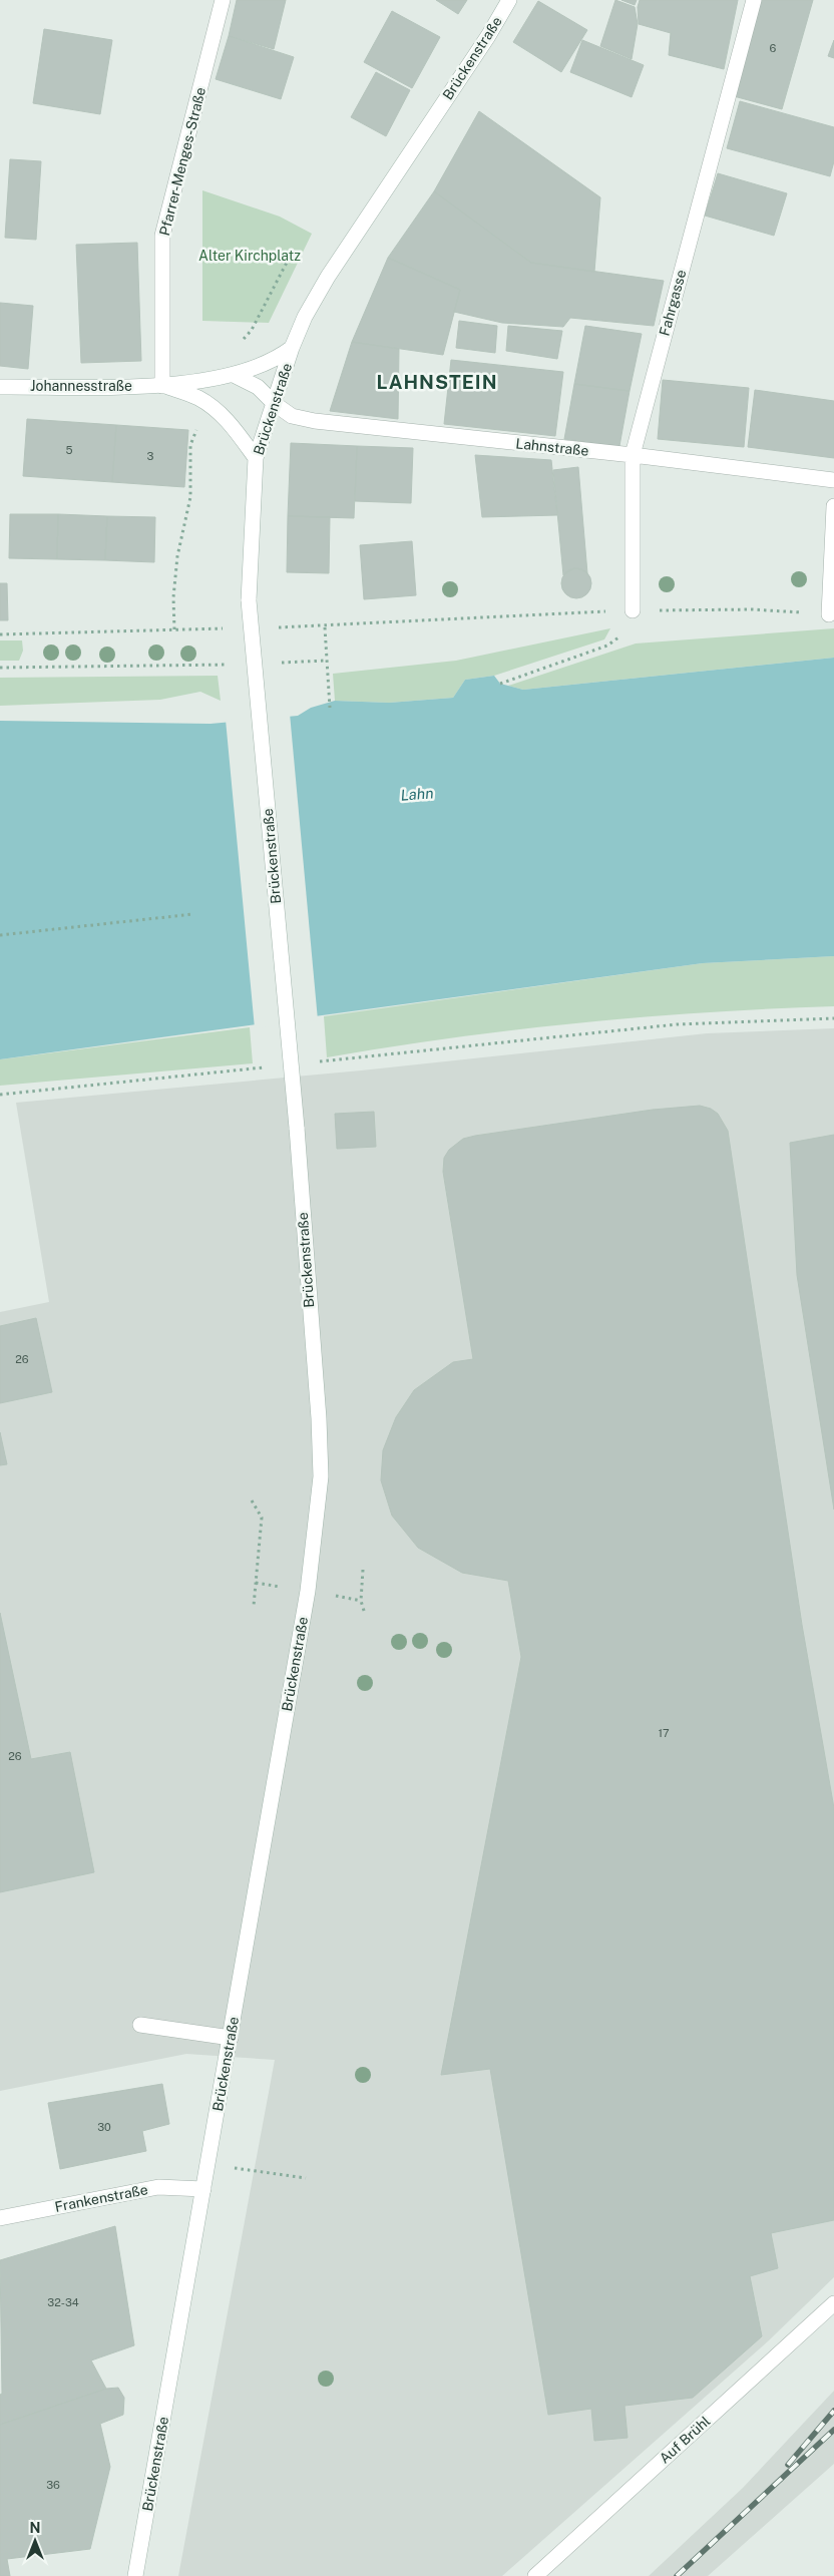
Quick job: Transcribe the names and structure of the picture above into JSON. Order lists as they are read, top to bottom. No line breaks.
{"streets":{"street":["Brückenstraße","Pfarrer-Menges-Straße","Fahrgasse","Johannesstraße","Lahnstraße","Frankenstraße","Auf Brühl"]},"crossings":[["Brückenstraße","Johannesstraße"],["Brückenstraße","Lahnstraße"],["Brückenstraße","Frankenstraße"],["Pfarrer-Menges-Straße","Johannesstraße"],["Fahrgasse","Lahnstraße"],["Johannesstraße","Lahnstraße"]],"districts":["LAHNSTEIN"],"water":["Lahn"],"parks":["Alter Kirchplatz"],"house_numbers":["6","5","3","26","17","26","30","32-34","36"],"north":"top"}
